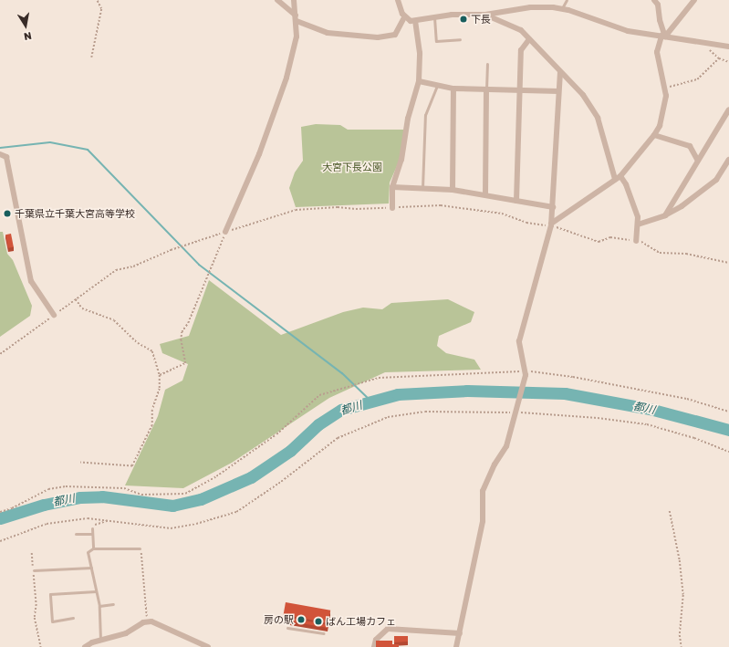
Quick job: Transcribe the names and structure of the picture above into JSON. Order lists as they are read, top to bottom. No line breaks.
{"water":["都川"],"parks":["大宮下長公園"],"places":["下長","千葉県立千葉大宮高等学校","房の駅","ばん工場カフェ"],"north":"bottom"}
